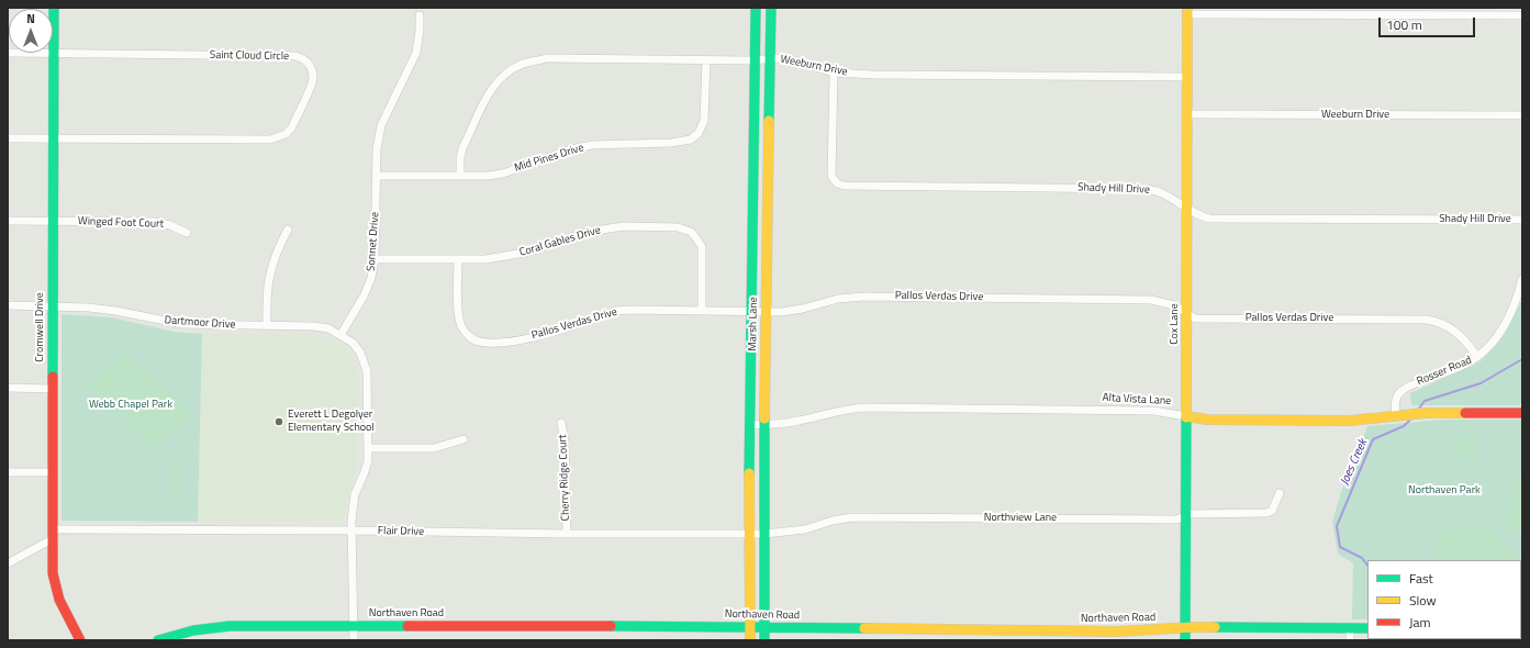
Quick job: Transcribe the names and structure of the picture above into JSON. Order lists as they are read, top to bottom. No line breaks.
{"streets":{"street":["Saint Cloud Circle","Weeburn Drive","Mid Pines Drive","Shady Hill Drive","Winged Foot Court","Sonnet Drive","Coral Gables Drive","Pallos Verdas Drive","Dartmoor Drive","Marsh Lane","Cox Lane","Cromwell Drive","Rosser Road","Alta Vista Lane","Cherry Ridge Court","Northview Lane","Flair Drive","Northaven Road"]},"crossings":[["Saint Cloud Circle","Cromwell Drive"],["Weeburn Drive","Mid Pines Drive"],["Weeburn Drive","Shady Hill Drive"],["Weeburn Drive","Marsh Lane"],["Weeburn Drive","Cox Lane"],["Mid Pines Drive","Sonnet Drive"],["Shady Hill Drive","Cox Lane"],["Winged Foot Court","Cromwell Drive"],["Sonnet Drive","Coral Gables Drive"],["Sonnet Drive","Dartmoor Drive"],["Coral Gables Drive","Pallos Verdas Drive"],["Pallos Verdas Drive","Marsh Lane"],["Pallos Verdas Drive","Cox Lane"],["Pallos Verdas Drive","Rosser Road"],["Dartmoor Drive","Cromwell Drive"],["Marsh Lane","Alta Vista Lane"],["Marsh Lane","Northview Lane"],["Marsh Lane","Flair Drive"],["Marsh Lane","Northaven Road"],["Cox Lane","Alta Vista Lane"],["Cox Lane","Northview Lane"],["Cox Lane","Northaven Road"],["Cromwell Drive","Flair Drive"],["Rosser Road","Alta Vista Lane"],["Cherry Ridge Court","Flair Drive"],["Northview Lane","Flair Drive"]],"water":["Joes Creek"],"parks":["Webb Chapel Park","Northaven Park"],"places":["Everett L Degolyer Elementary School"],"legend":["Fast","Slow","Jam"],"scale_bar":"100 m","north":"top"}
